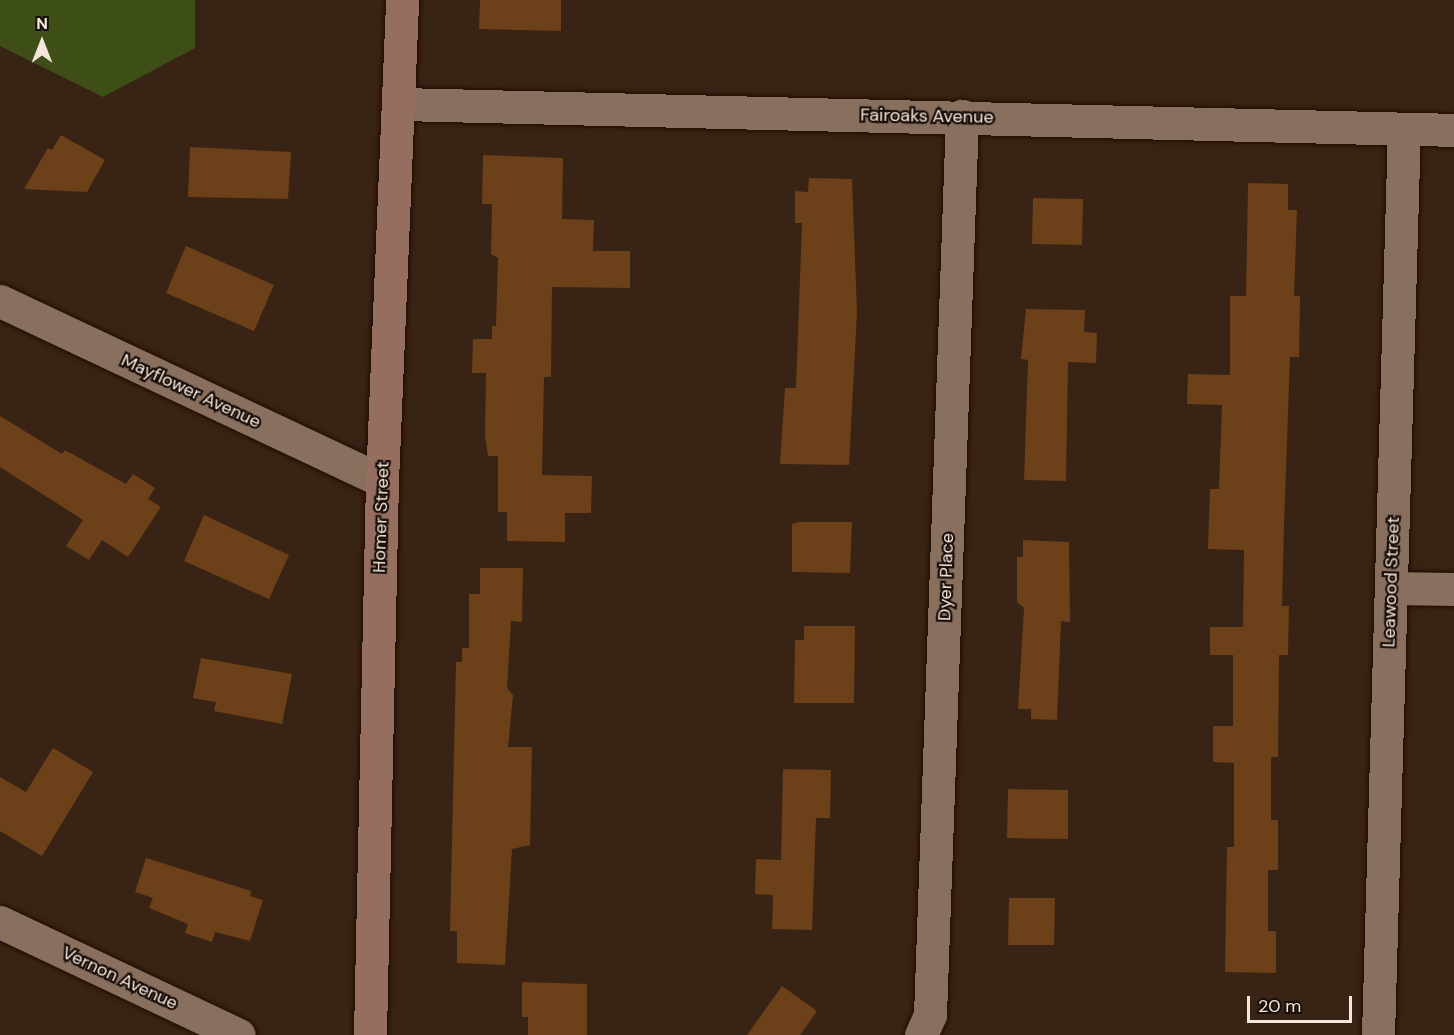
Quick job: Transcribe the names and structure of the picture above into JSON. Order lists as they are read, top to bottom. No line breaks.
{"streets":{"street":["Fairoaks Avenue","Mayflower Avenue","Homer Street","Dyer Place","Leawood Street","Vernon Avenue"]},"crossings":[["Fairoaks Avenue","Homer Street"],["Fairoaks Avenue","Dyer Place"],["Fairoaks Avenue","Leawood Street"],["Mayflower Avenue","Homer Street"]],"scale_bar":"20 m","north":"top"}
